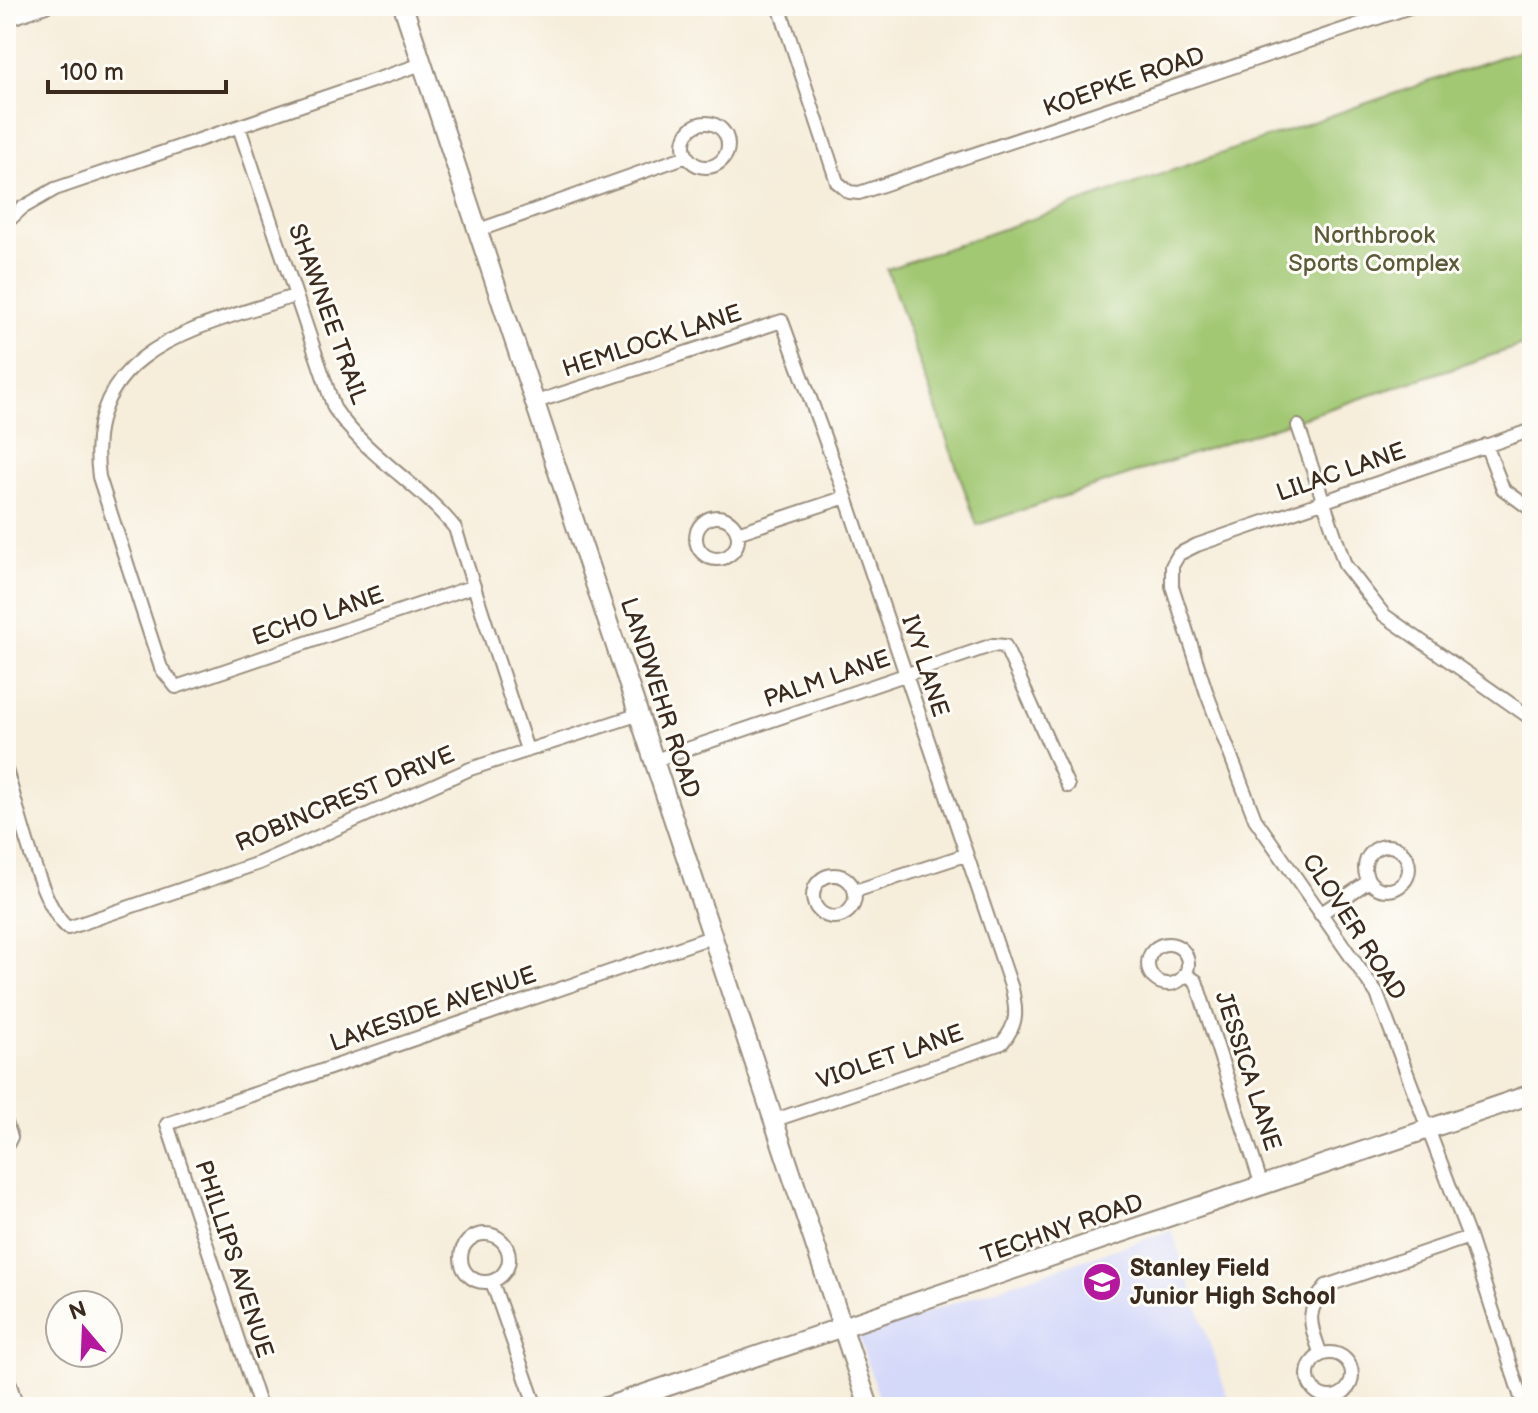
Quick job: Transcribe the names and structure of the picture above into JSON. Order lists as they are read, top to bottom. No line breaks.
{"streets":{"main road":["LANDWEHR ROAD","TECHNY ROAD"],"street":["KOEPKE ROAD","SHAWNEE TRAIL","HEMLOCK LANE","LILAC LANE","ECHO LANE","IVY LANE","PALM LANE","ROBINCREST DRIVE","CLOVER ROAD","LAKESIDE AVENUE","VIOLET LANE","JESSICA LANE","PHILLIPS AVENUE"]},"crossings":[["SHAWNEE TRAIL","ECHO LANE"],["SHAWNEE TRAIL","ROBINCREST DRIVE"],["HEMLOCK LANE","IVY LANE"],["HEMLOCK LANE","LANDWEHR ROAD"],["LILAC LANE","CLOVER ROAD"],["IVY LANE","PALM LANE"],["IVY LANE","VIOLET LANE"],["PALM LANE","LANDWEHR ROAD"],["LANDWEHR ROAD","ROBINCREST DRIVE"],["LANDWEHR ROAD","LAKESIDE AVENUE"],["LANDWEHR ROAD","VIOLET LANE"],["LANDWEHR ROAD","TECHNY ROAD"],["CLOVER ROAD","TECHNY ROAD"],["LAKESIDE AVENUE","PHILLIPS AVENUE"],["JESSICA LANE","TECHNY ROAD"]],"parks":["Northbrook Sports Complex"],"places":{"school or university":["Stanley Field Junior High School"]},"scale_bar":"100 m","north":"top"}
